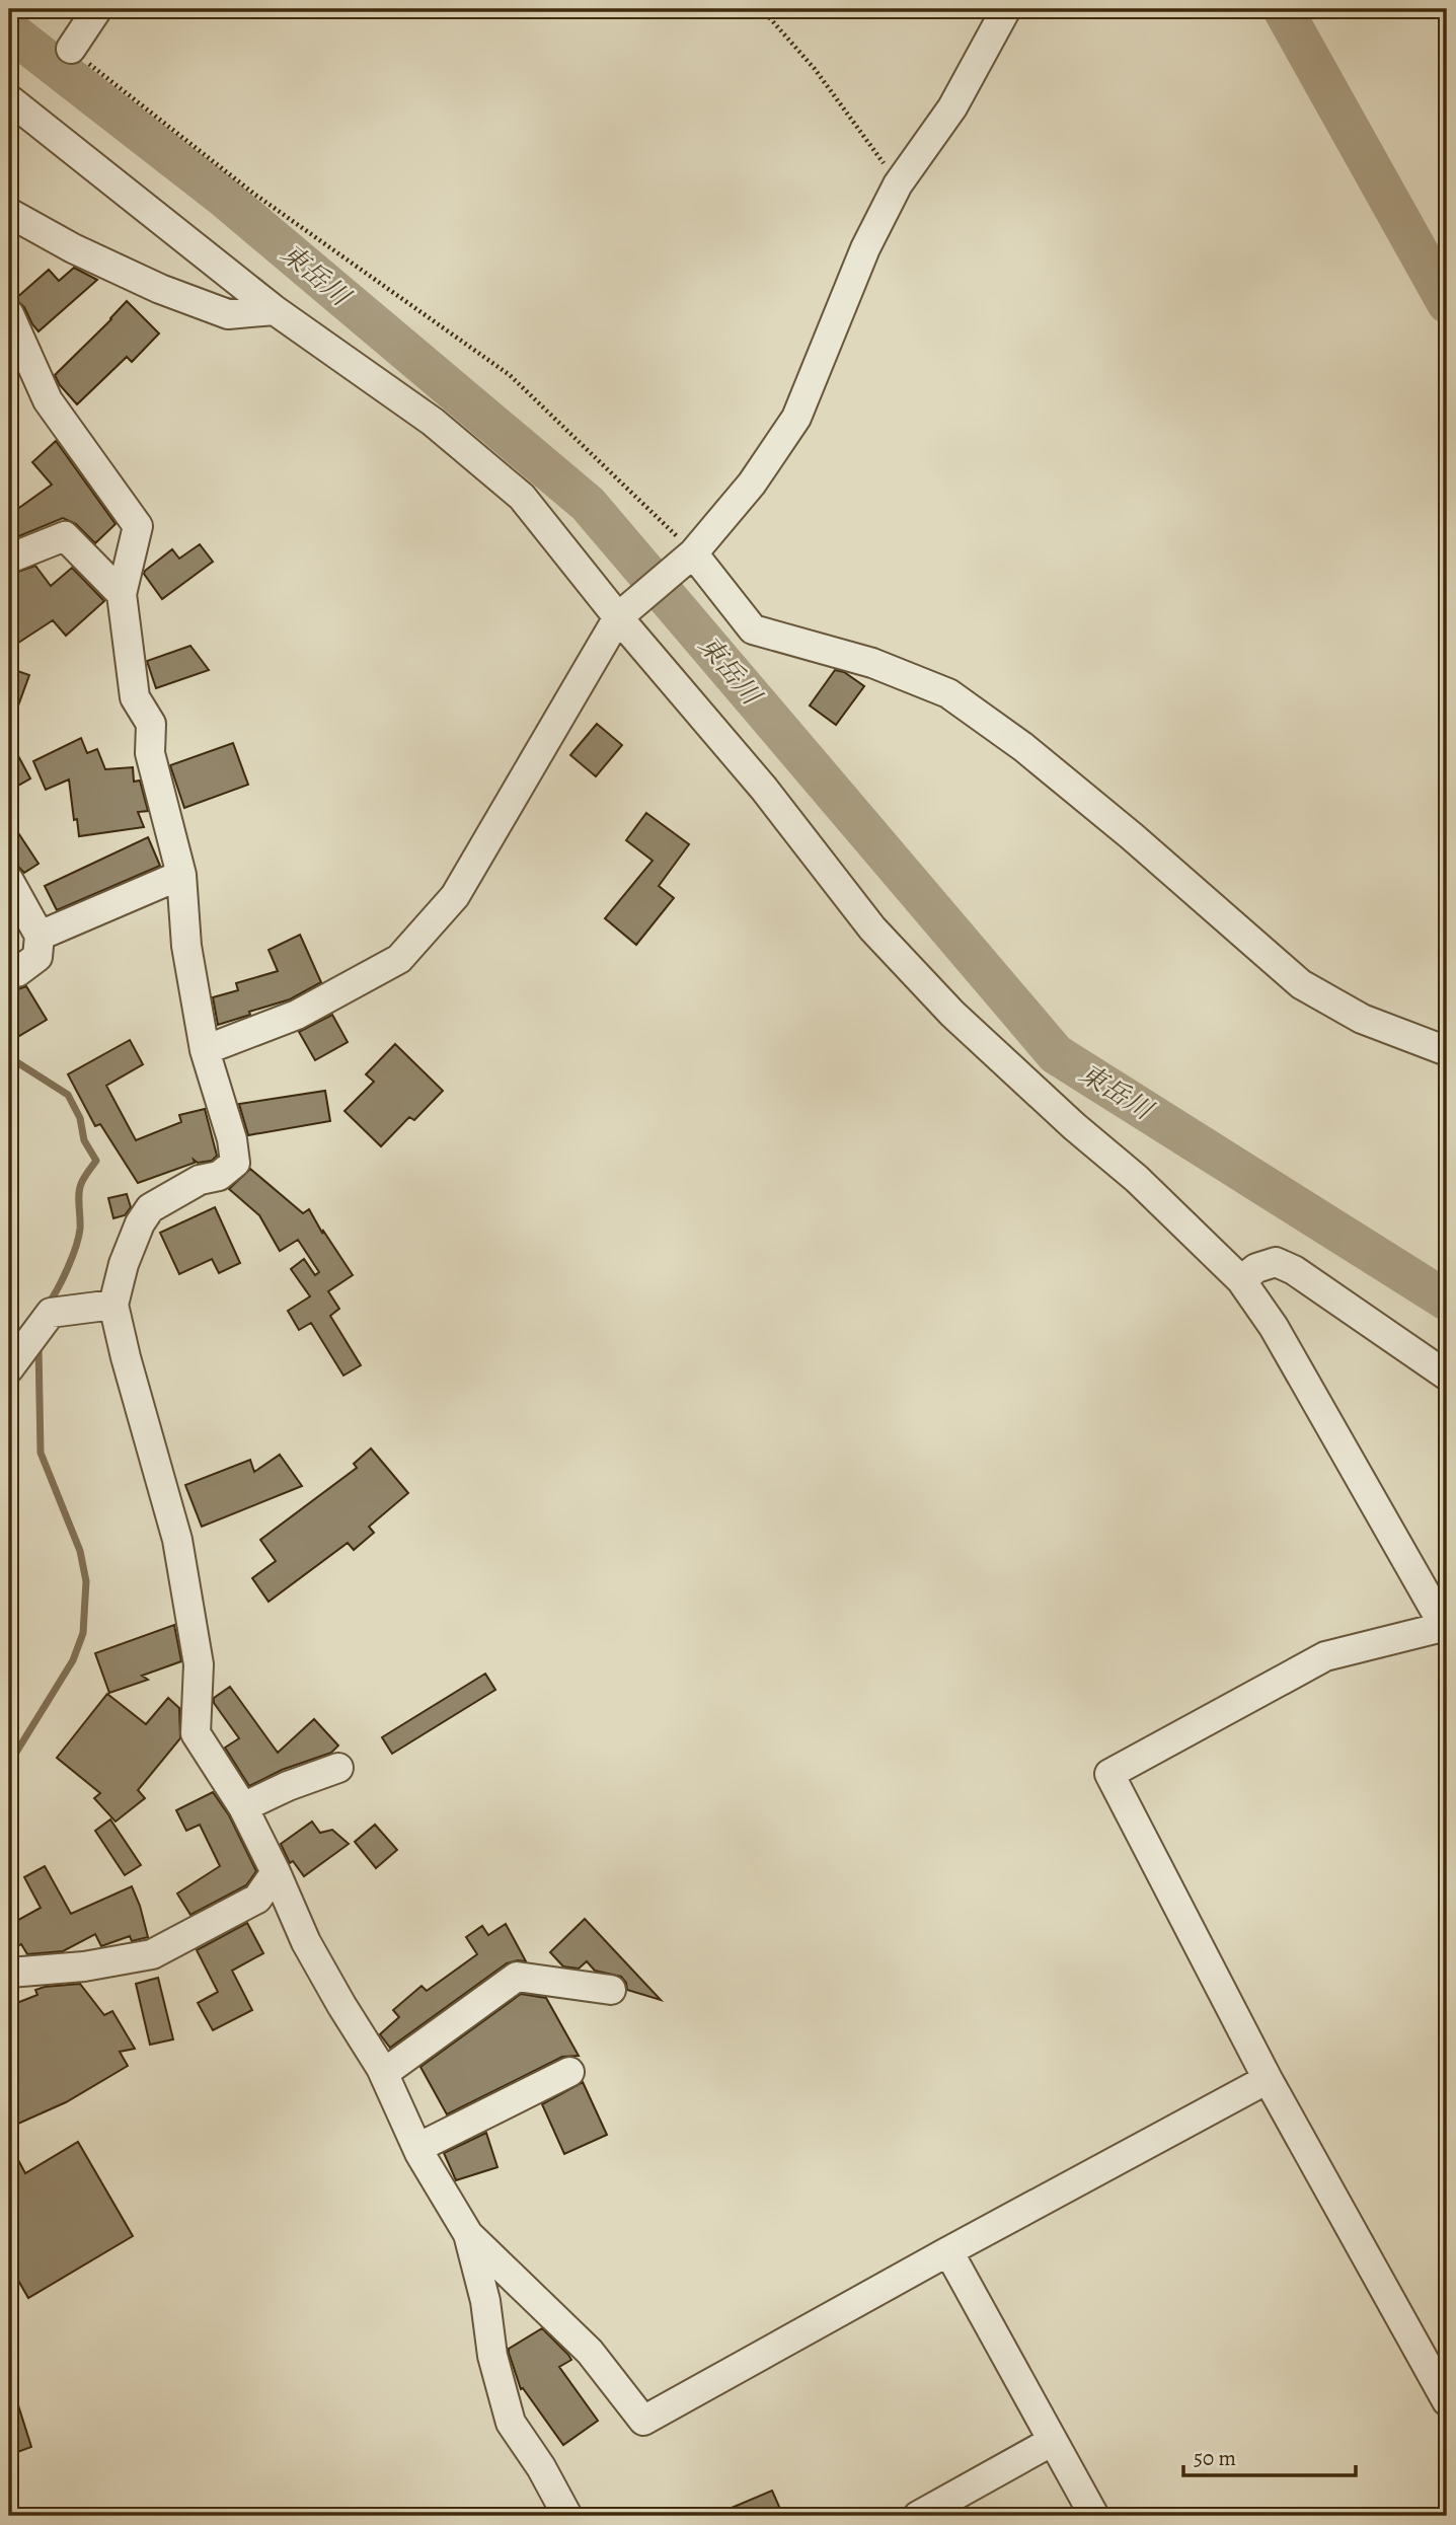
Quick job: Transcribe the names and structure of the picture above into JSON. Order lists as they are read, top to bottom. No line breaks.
{"water":["東岳川"],"scale_bar":"50 m"}
